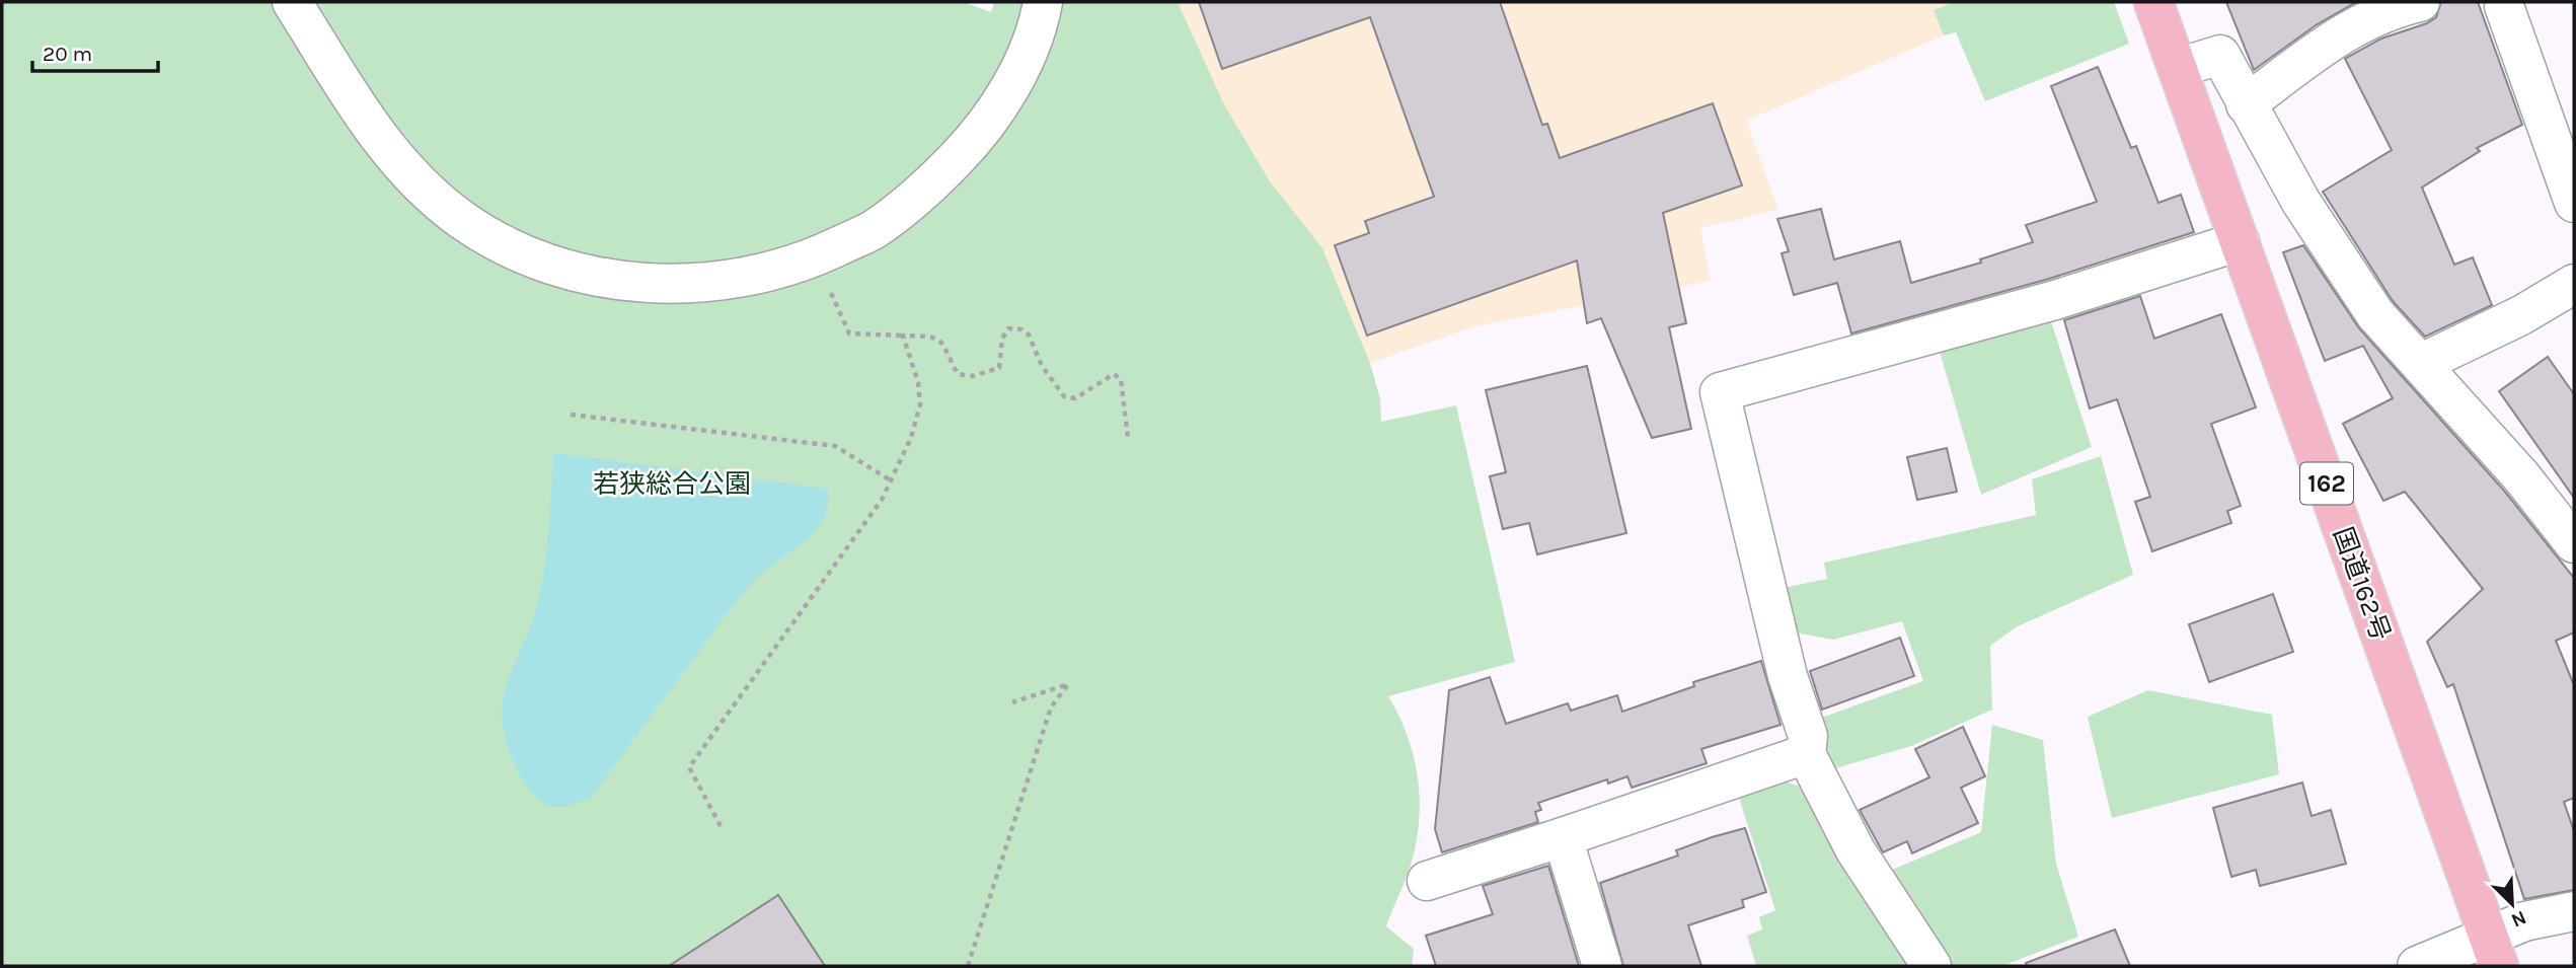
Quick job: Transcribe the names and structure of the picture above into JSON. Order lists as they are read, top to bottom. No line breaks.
{"streets":{"highway":["162","国道162号"]},"parks":["若狭総合公園"],"scale_bar":"20 m","north":"bottom right"}
